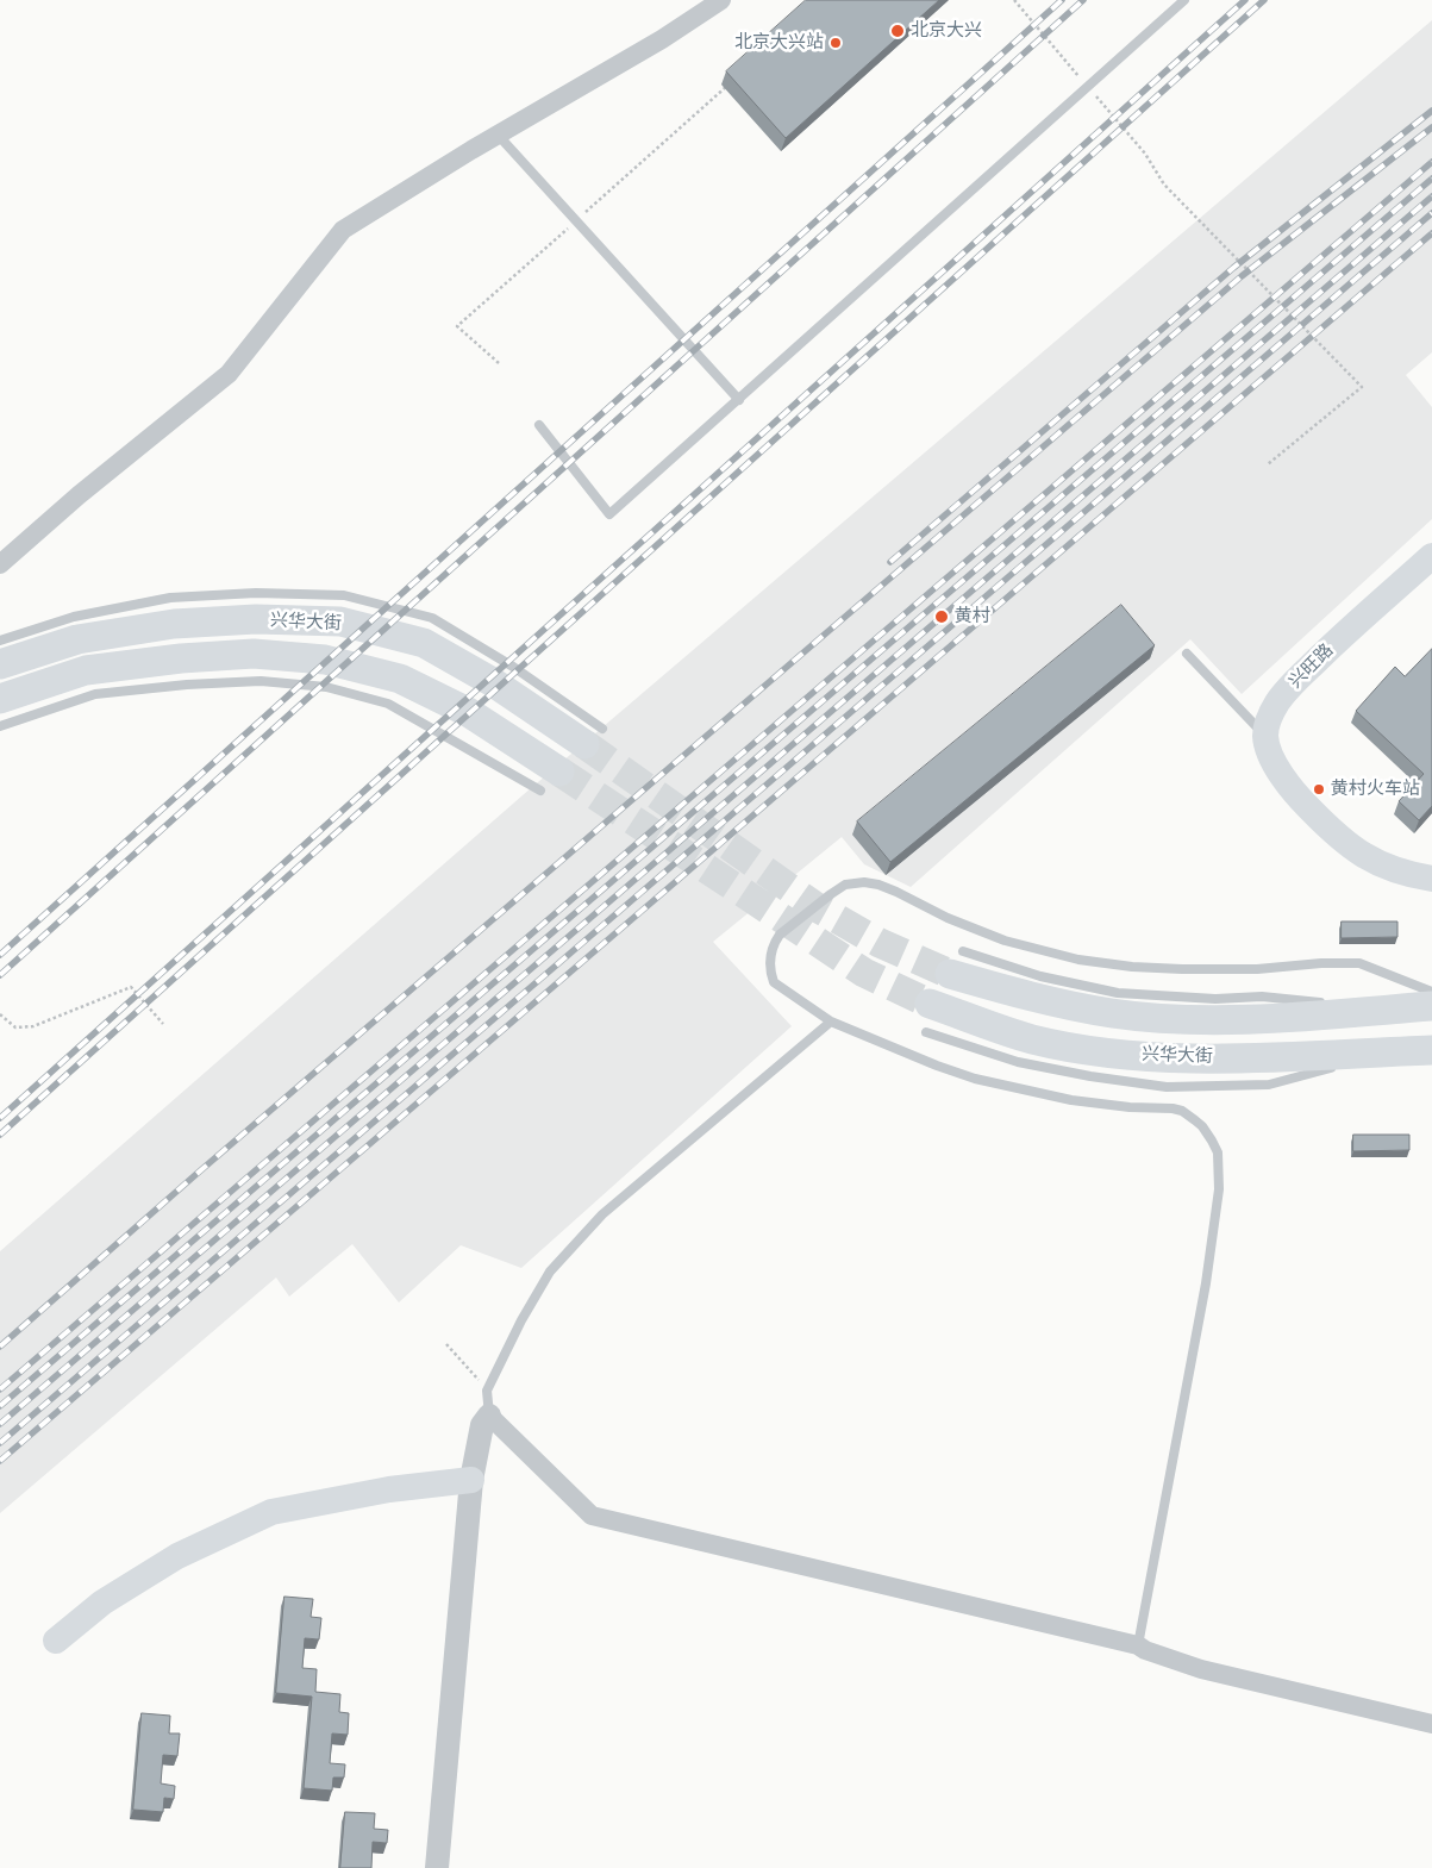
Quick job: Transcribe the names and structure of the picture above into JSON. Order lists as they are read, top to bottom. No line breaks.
{"streets":{"main road":["兴华大街","兴旺路"]},"places":["北京大兴","北京大兴站","黄村","黄村火车站"]}
